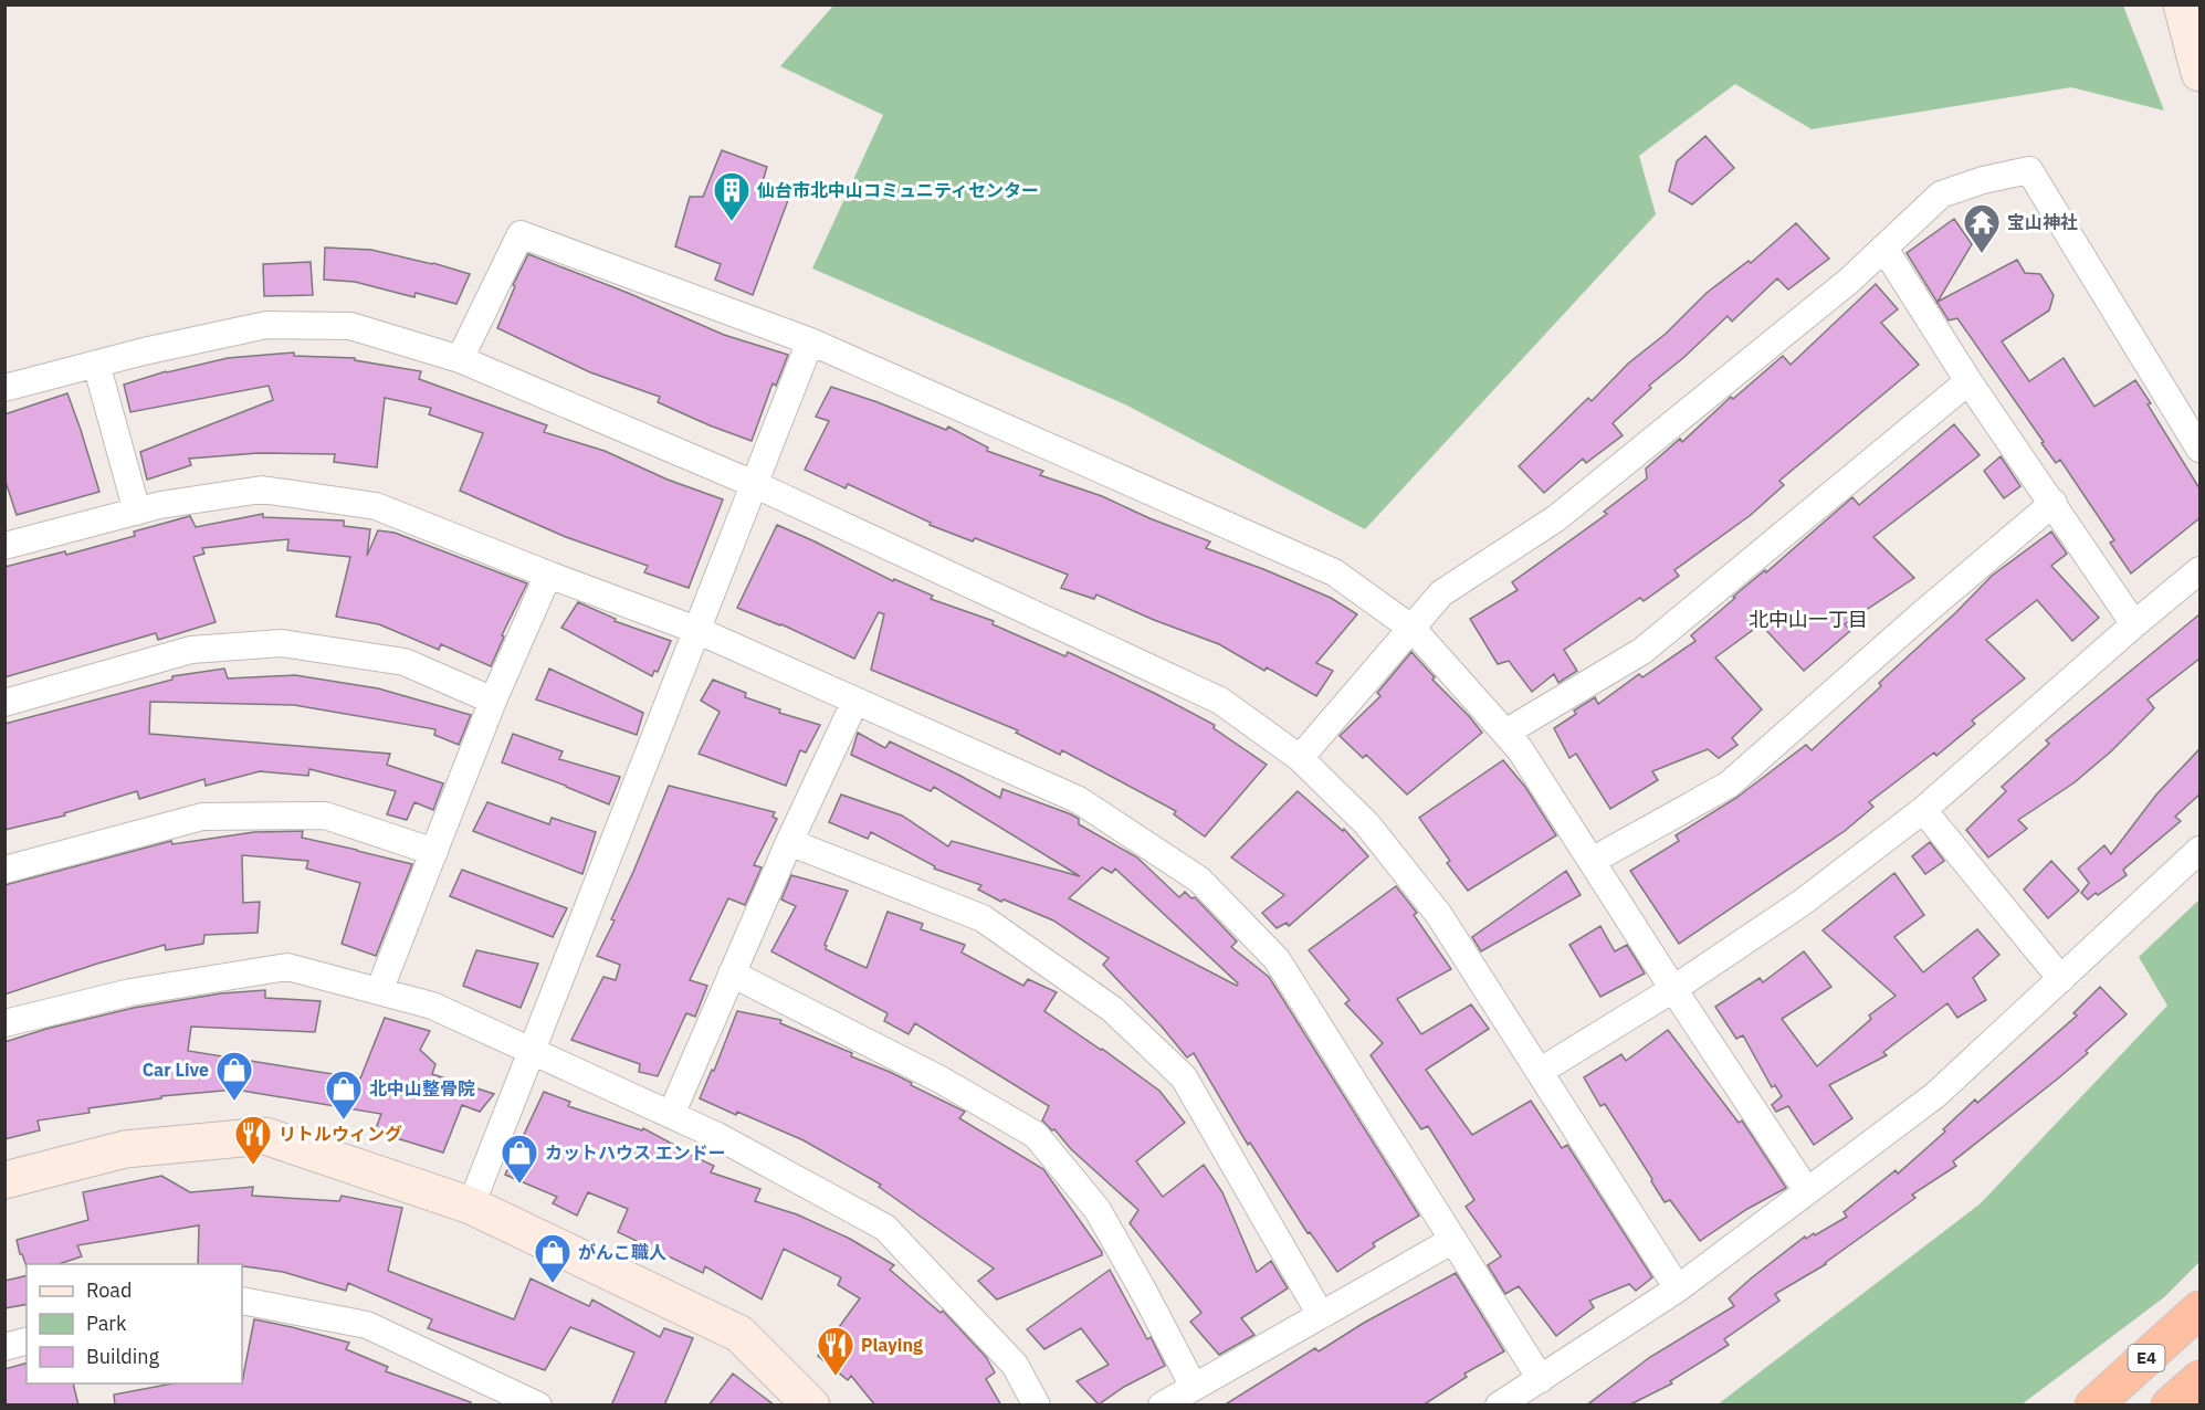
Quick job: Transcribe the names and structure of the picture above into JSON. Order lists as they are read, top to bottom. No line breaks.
{"streets":{"highway":["E4"]},"districts":["北中山一丁目"],"places":{"building":["仙台市北中山コミュニティセンター"],"temple":["宝山神社"],"shop":["Car Live","北中山整骨院","カットハウス エンドー","がんこ職人"],"restaurant":["リトルウィング","Playing"]},"legend":["Road","Park","Building"]}
